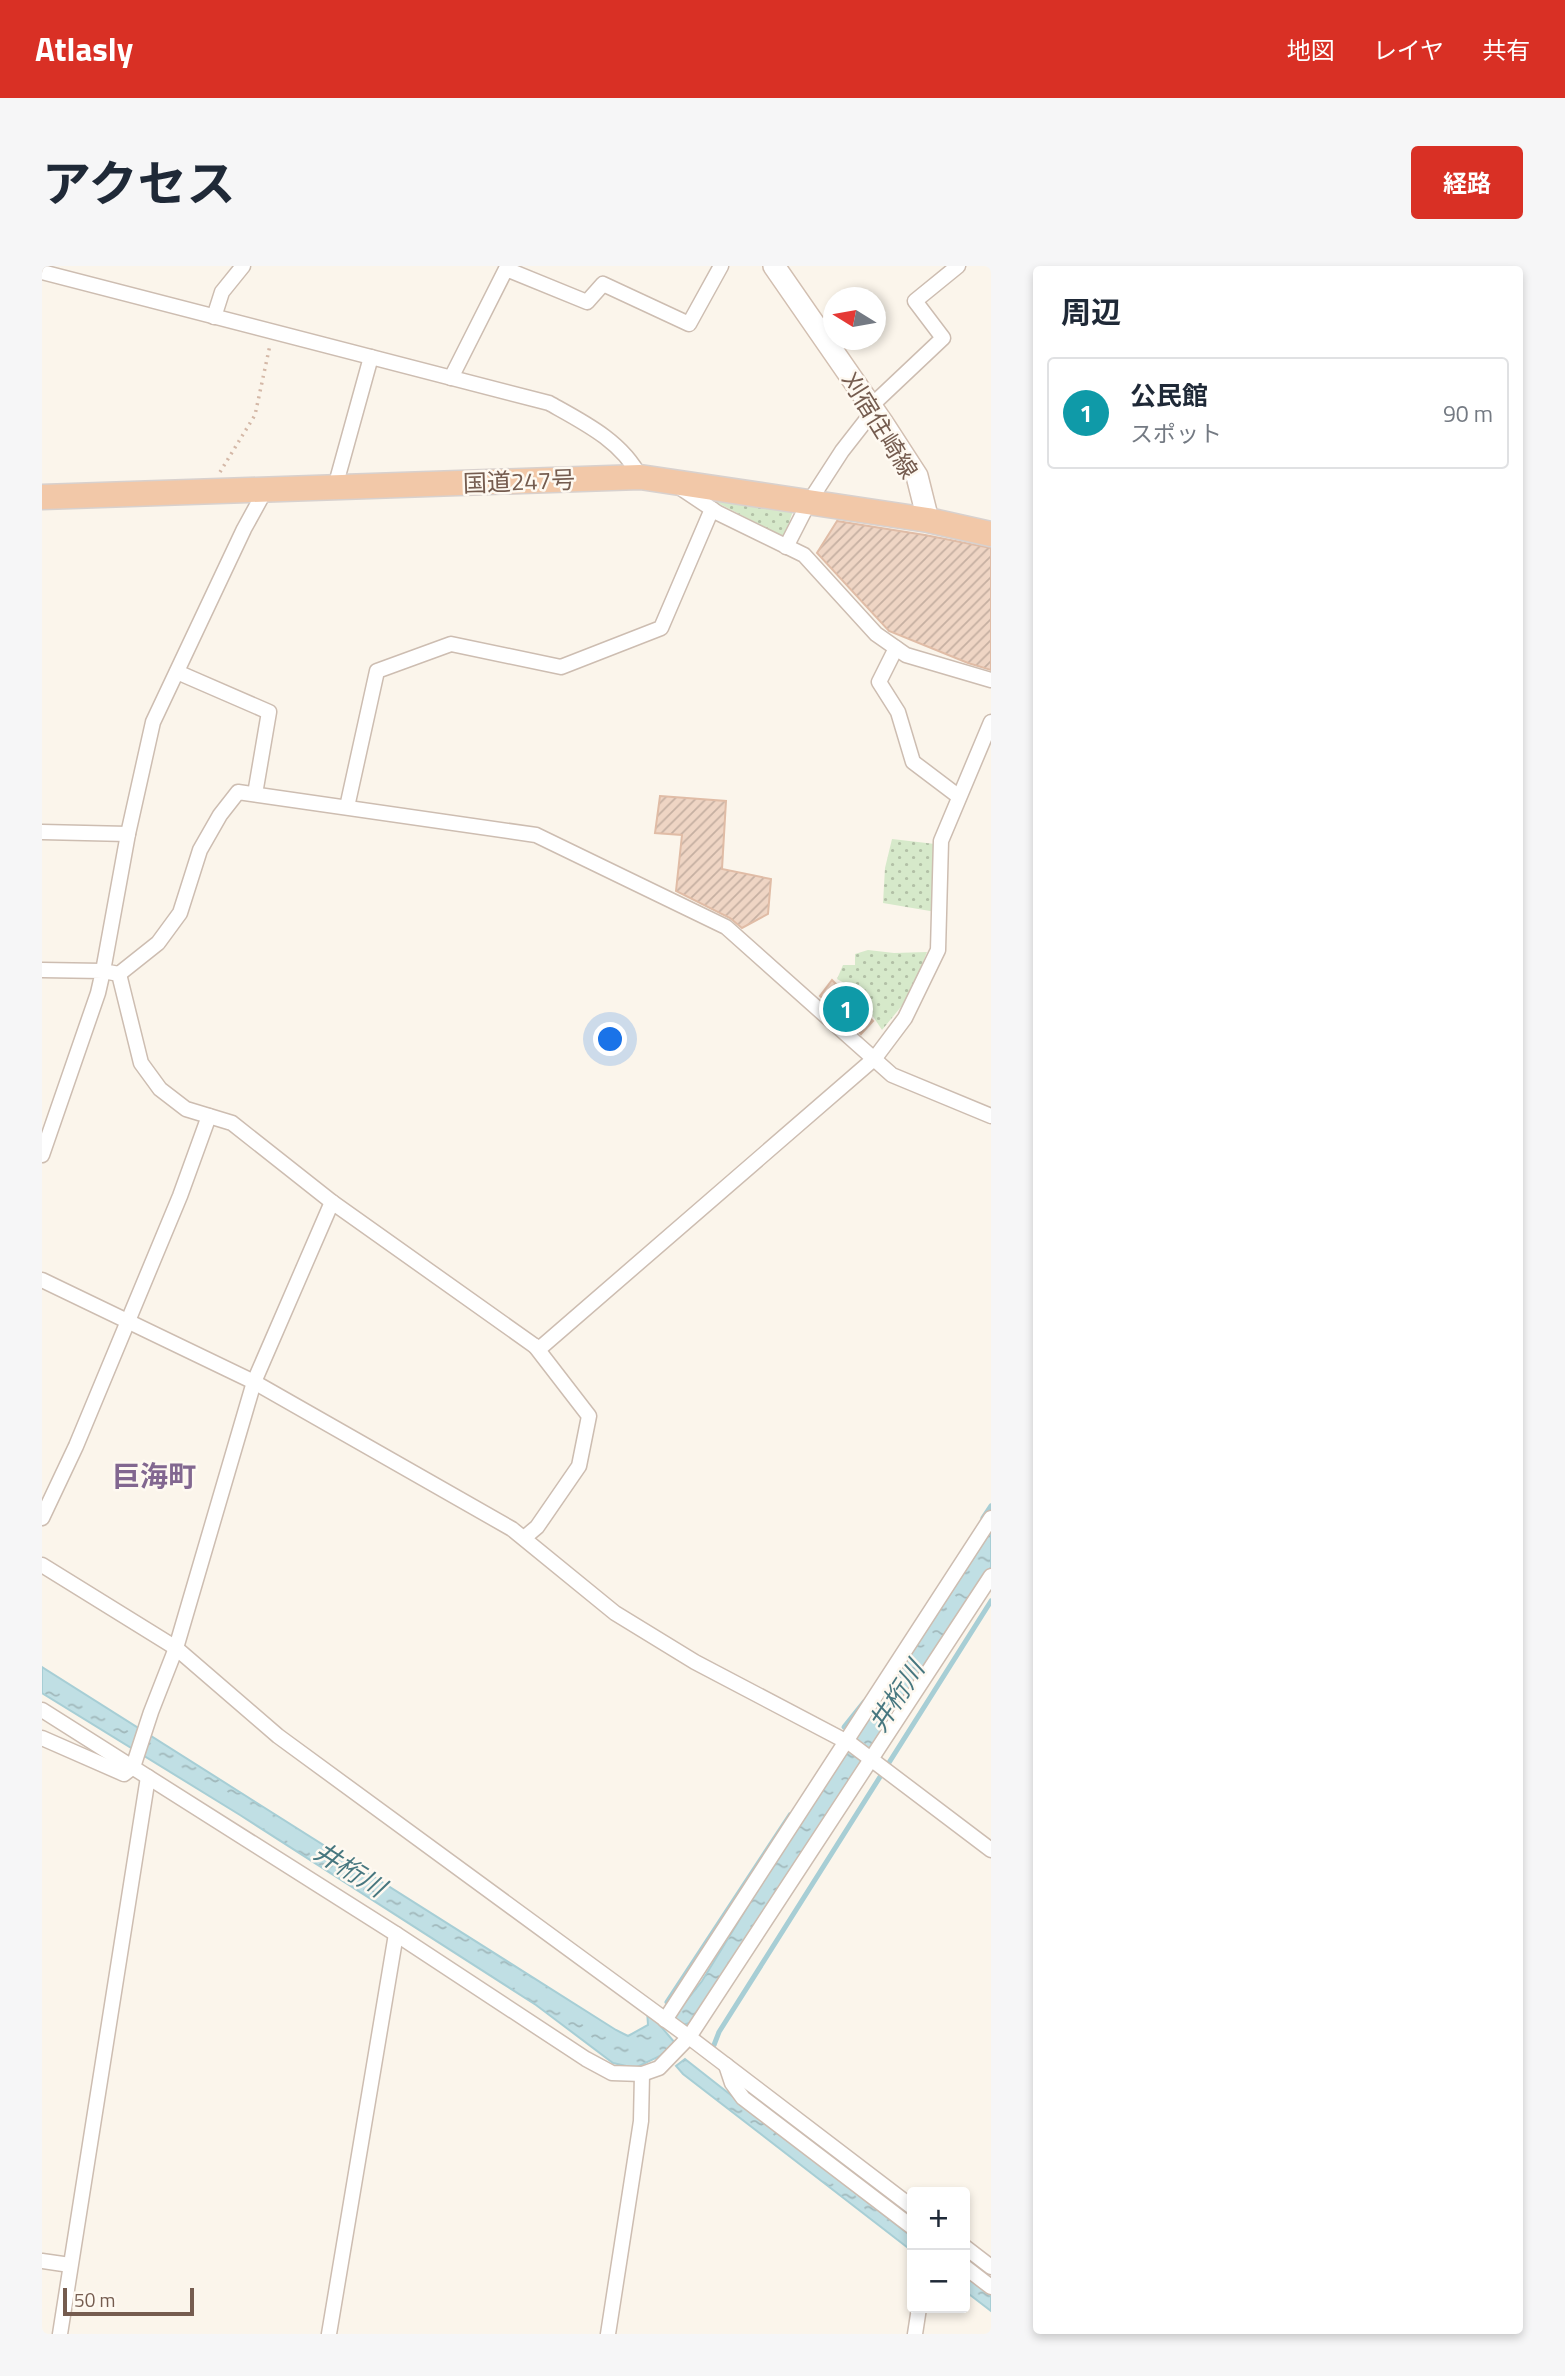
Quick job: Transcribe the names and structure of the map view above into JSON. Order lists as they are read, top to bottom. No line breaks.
{"streets":{"highway":["国道247号"],"main road":["刈宿住崎線"]},"crossings":[["刈宿住崎線","国道247号"]],"districts":["巨海町"],"water":["井桁川"],"scale_bar":"50 m","north":"left","page":{"header":"Atlasly","nav":["地図","レイヤ","共有"],"title":"アクセス","buttons":"経路","heading":"周辺","list":[{"mark":"1","name":"公民館","note":"スポット","value":"90 m"}],"pins":"1","map_buttons":["+","−"],"scale":"50 m"}}
